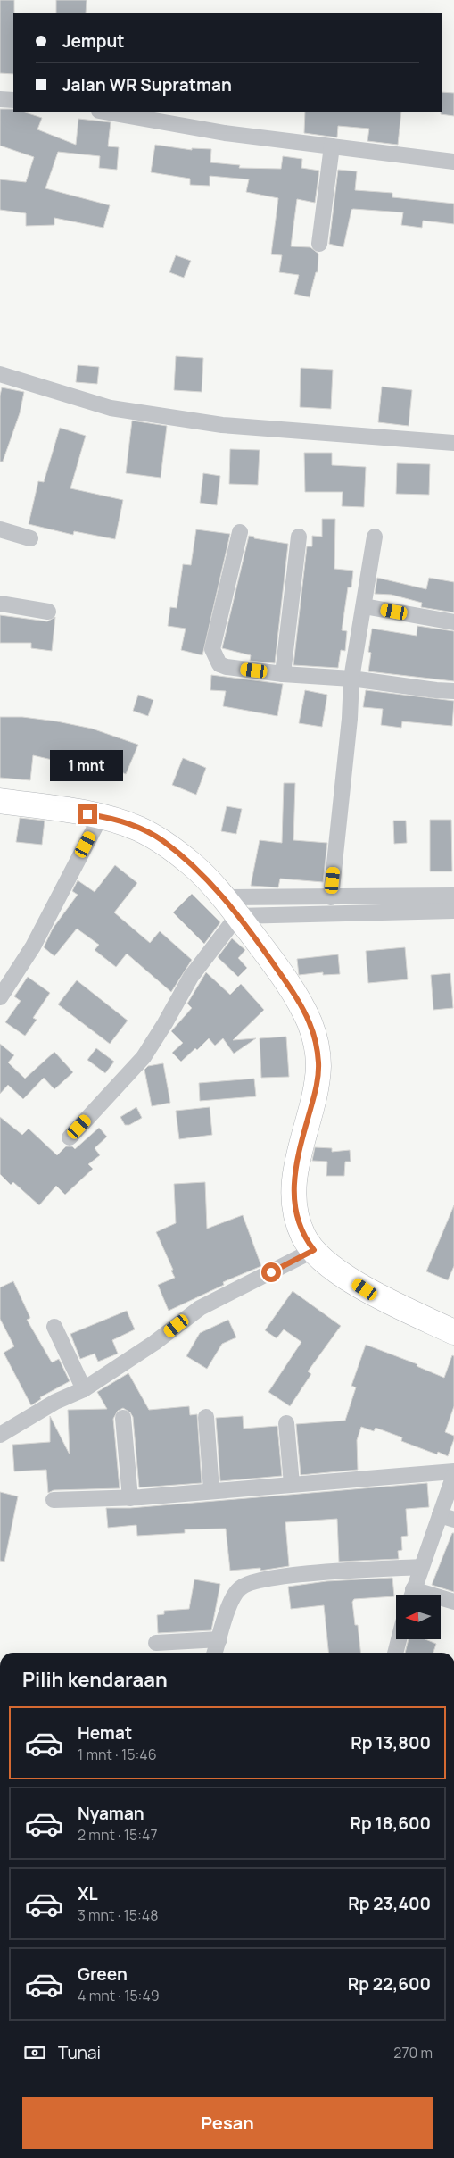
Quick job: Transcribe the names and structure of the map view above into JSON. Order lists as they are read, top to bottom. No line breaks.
{"north":"left","page":{"banner":["Jemput","Jalan WR Supratman"],"bubble":"1 mnt","heading":"Pilih kendaraan","list":[{"name":"Hemat","note":"1 mnt · 15:46","value":"Rp 13,800"},{"name":"Nyaman","note":"2 mnt · 15:47","value":"Rp 18,600"},{"name":"XL","note":"3 mnt · 15:48","value":"Rp 23,400"},{"name":"Green","note":"4 mnt · 15:49","value":"Rp 22,600"}],"pay":["Tunai","270 m"],"buttons":"Pesan"}}
